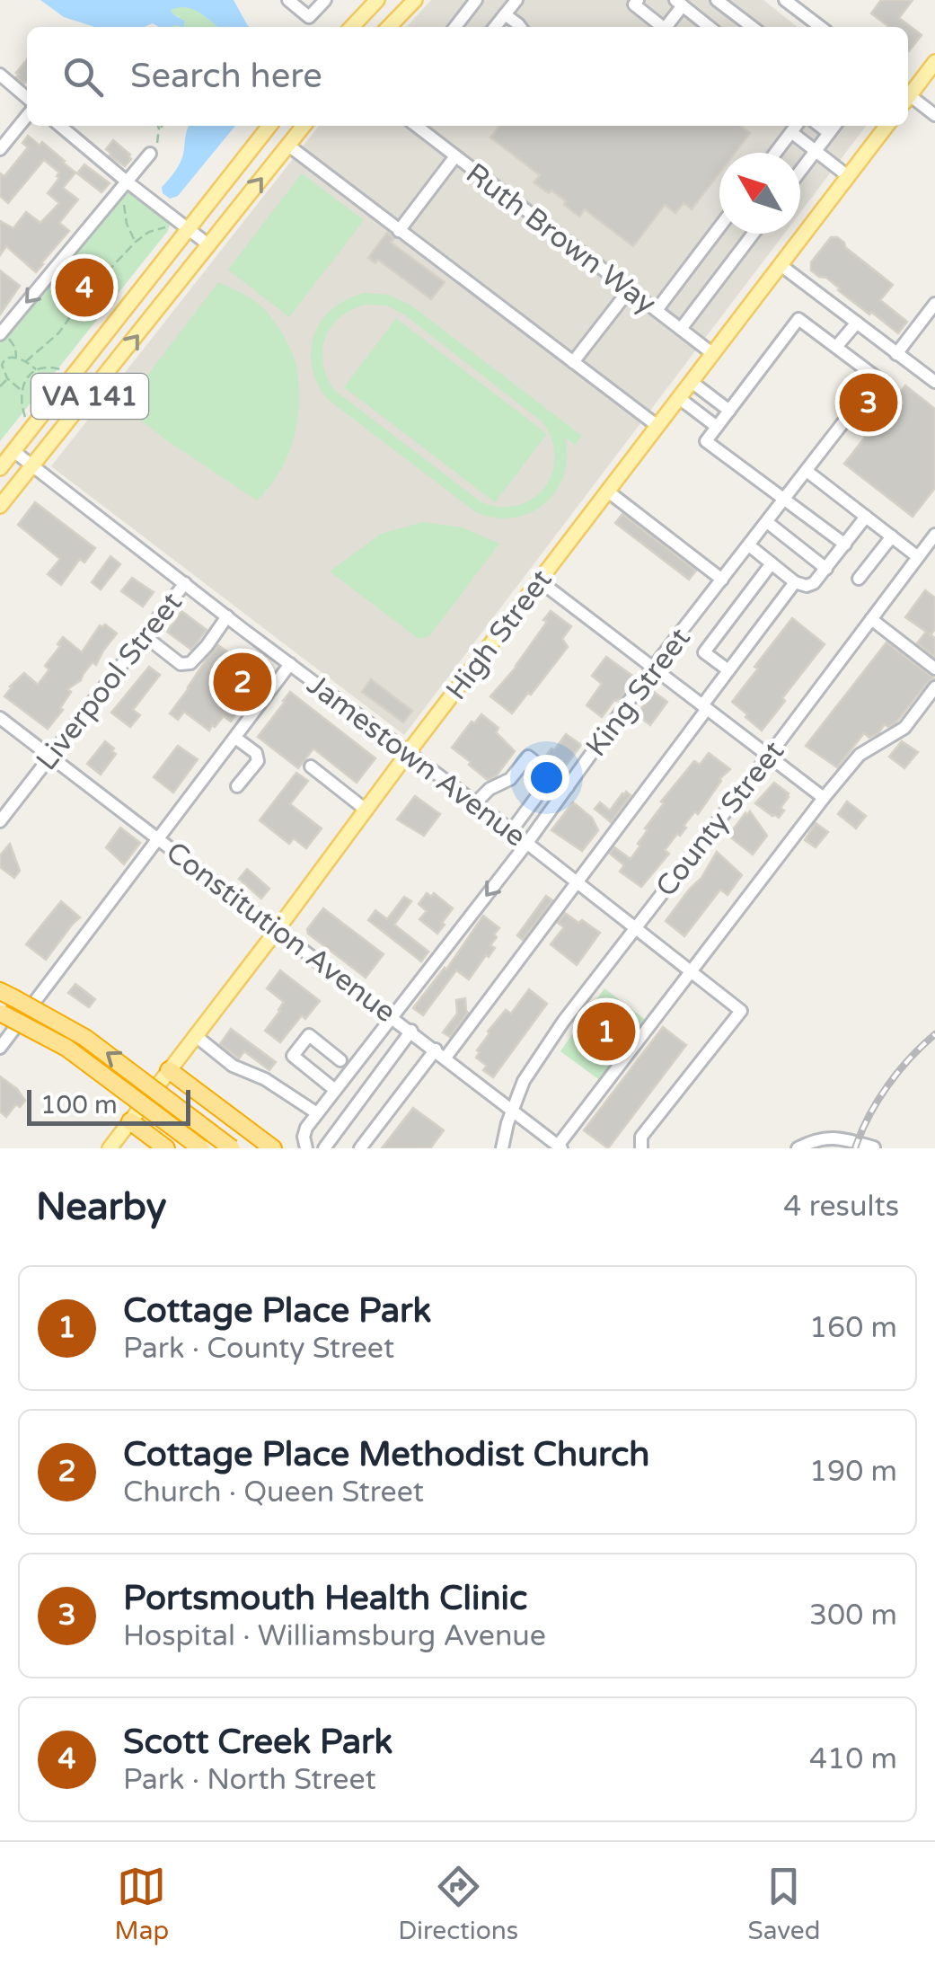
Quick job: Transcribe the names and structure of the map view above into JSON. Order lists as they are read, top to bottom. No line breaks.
{"streets":{"main road":["VA 141","High Street"],"street":["Ruth Brown Way","Liverpool Street","King Street","Jamestown Avenue","County Street","Constitution Avenue"]},"crossings":[["Ruth Brown Way","High Street"],["VA 141","Jamestown Avenue"],["High Street","Jamestown Avenue"],["High Street","Constitution Avenue"],["Liverpool Street","Jamestown Avenue"],["Liverpool Street","Constitution Avenue"],["King Street","Jamestown Avenue"],["King Street","Constitution Avenue"],["Jamestown Avenue","County Street"],["County Street","Constitution Avenue"]],"scale_bar":"100 m","north":"top left","page":{"search":"Search here","pins":["4","3","2","1"],"scale":"100 m","heading":["Nearby","4 results"],"list":[{"mark":"1","name":"Cottage Place Park","note":"Park · County Street","value":"160 m"},{"mark":"2","name":"Cottage Place Methodist Church","note":"Church · Queen Street","value":"190 m"},{"mark":"3","name":"Portsmouth Health Clinic","note":"Hospital · Williamsburg Avenue","value":"300 m"},{"mark":"4","name":"Scott Creek Park","note":"Park · North Street","value":"410 m"}],"nav":["Map","Directions","Saved"]}}
